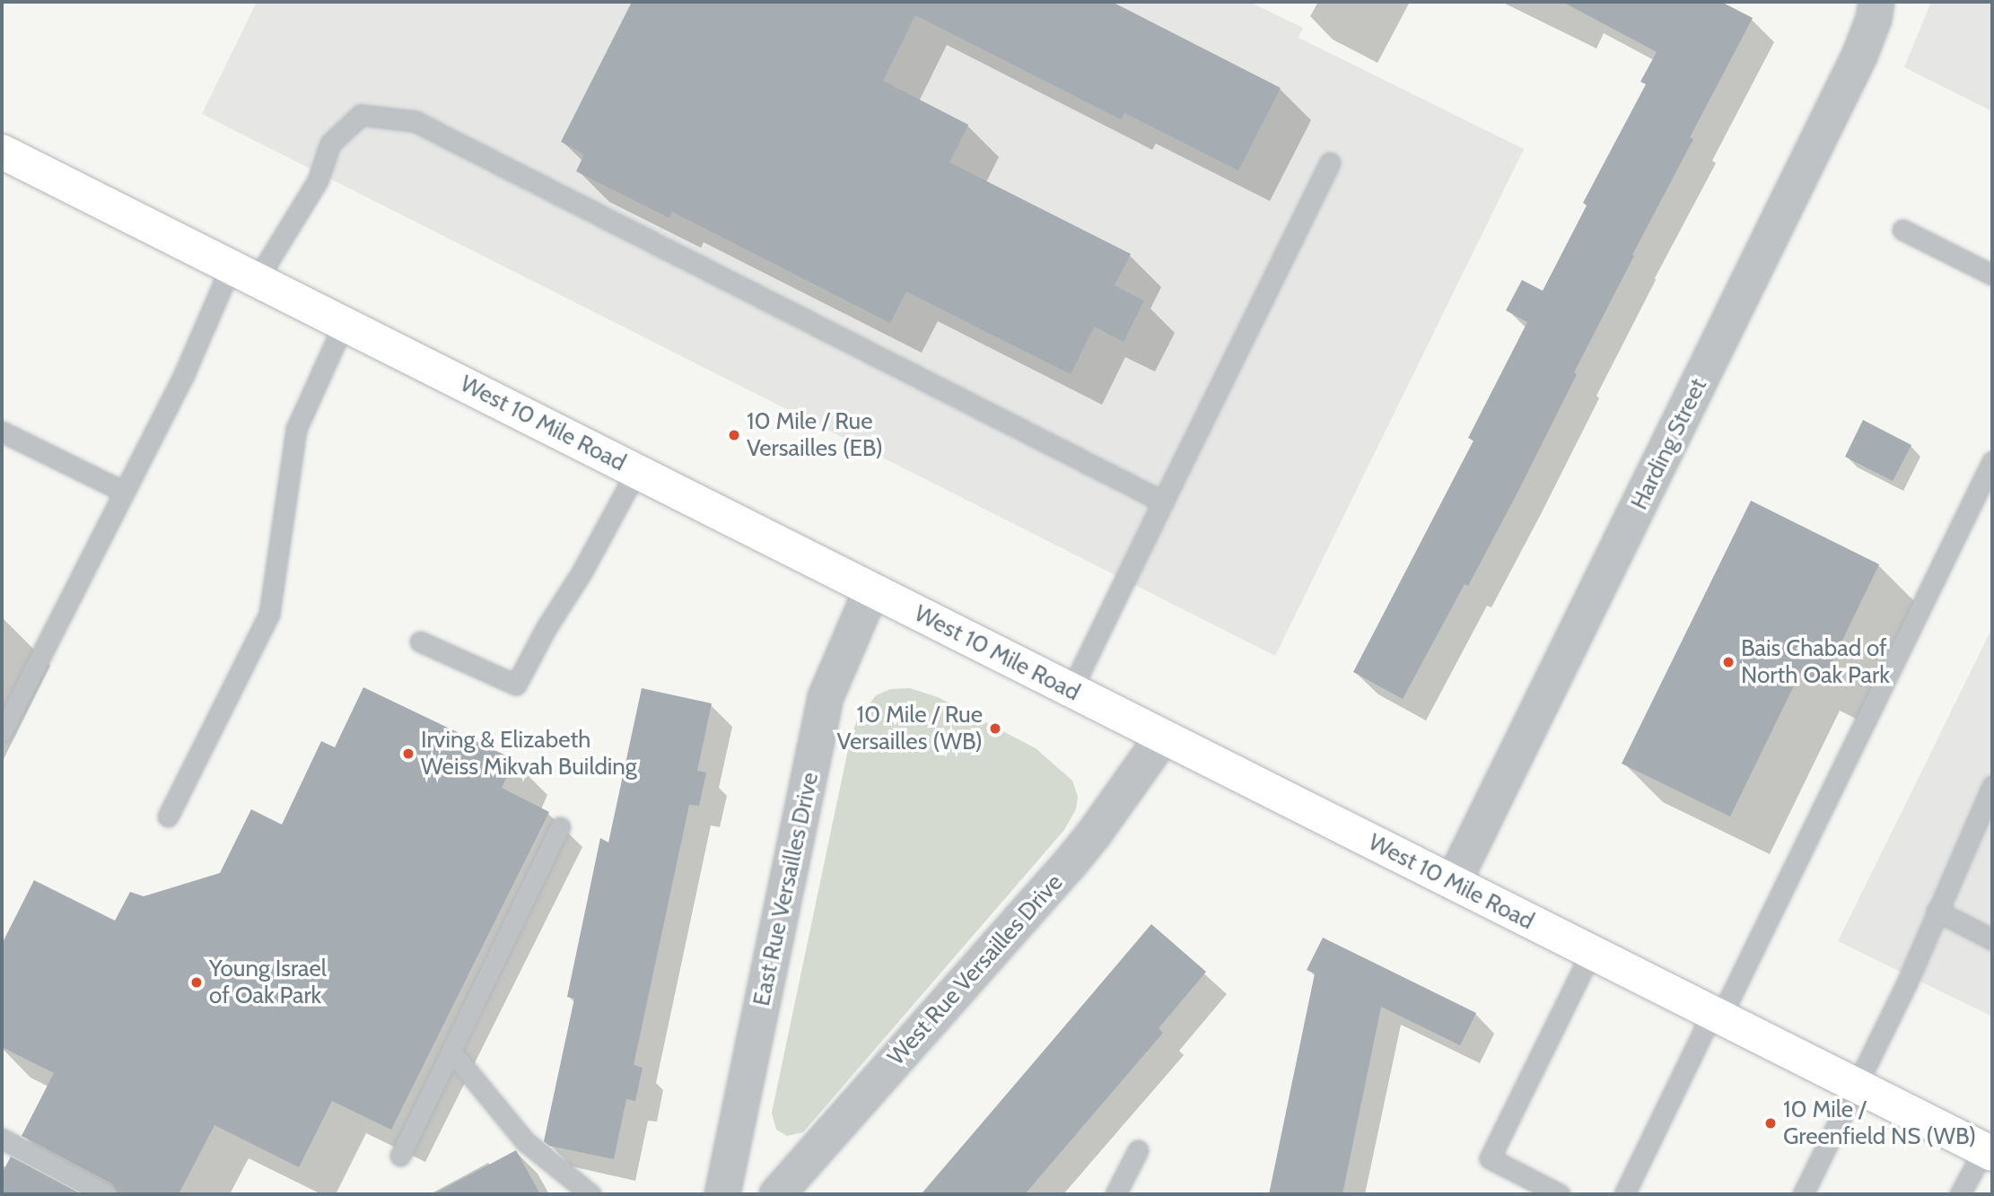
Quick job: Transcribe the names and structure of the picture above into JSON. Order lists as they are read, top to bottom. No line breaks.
{"streets":{"main road":["West 10 Mile Road"],"street":["Harding Street","East Rue Versailles Drive","West Rue Versailles Drive"]},"crossings":[["West 10 Mile Road","Harding Street"],["West 10 Mile Road","East Rue Versailles Drive"],["West 10 Mile Road","West Rue Versailles Drive"]],"places":["10 Mile / Rue Versailles (EB)","Bais Chabad of North Oak Park","10 Mile / Rue Versailles (WB)","Irving & Elizabeth Weiss Mikvah Building","Young Israel of Oak Park","10 Mile / Greenfield NS (WB)"]}
